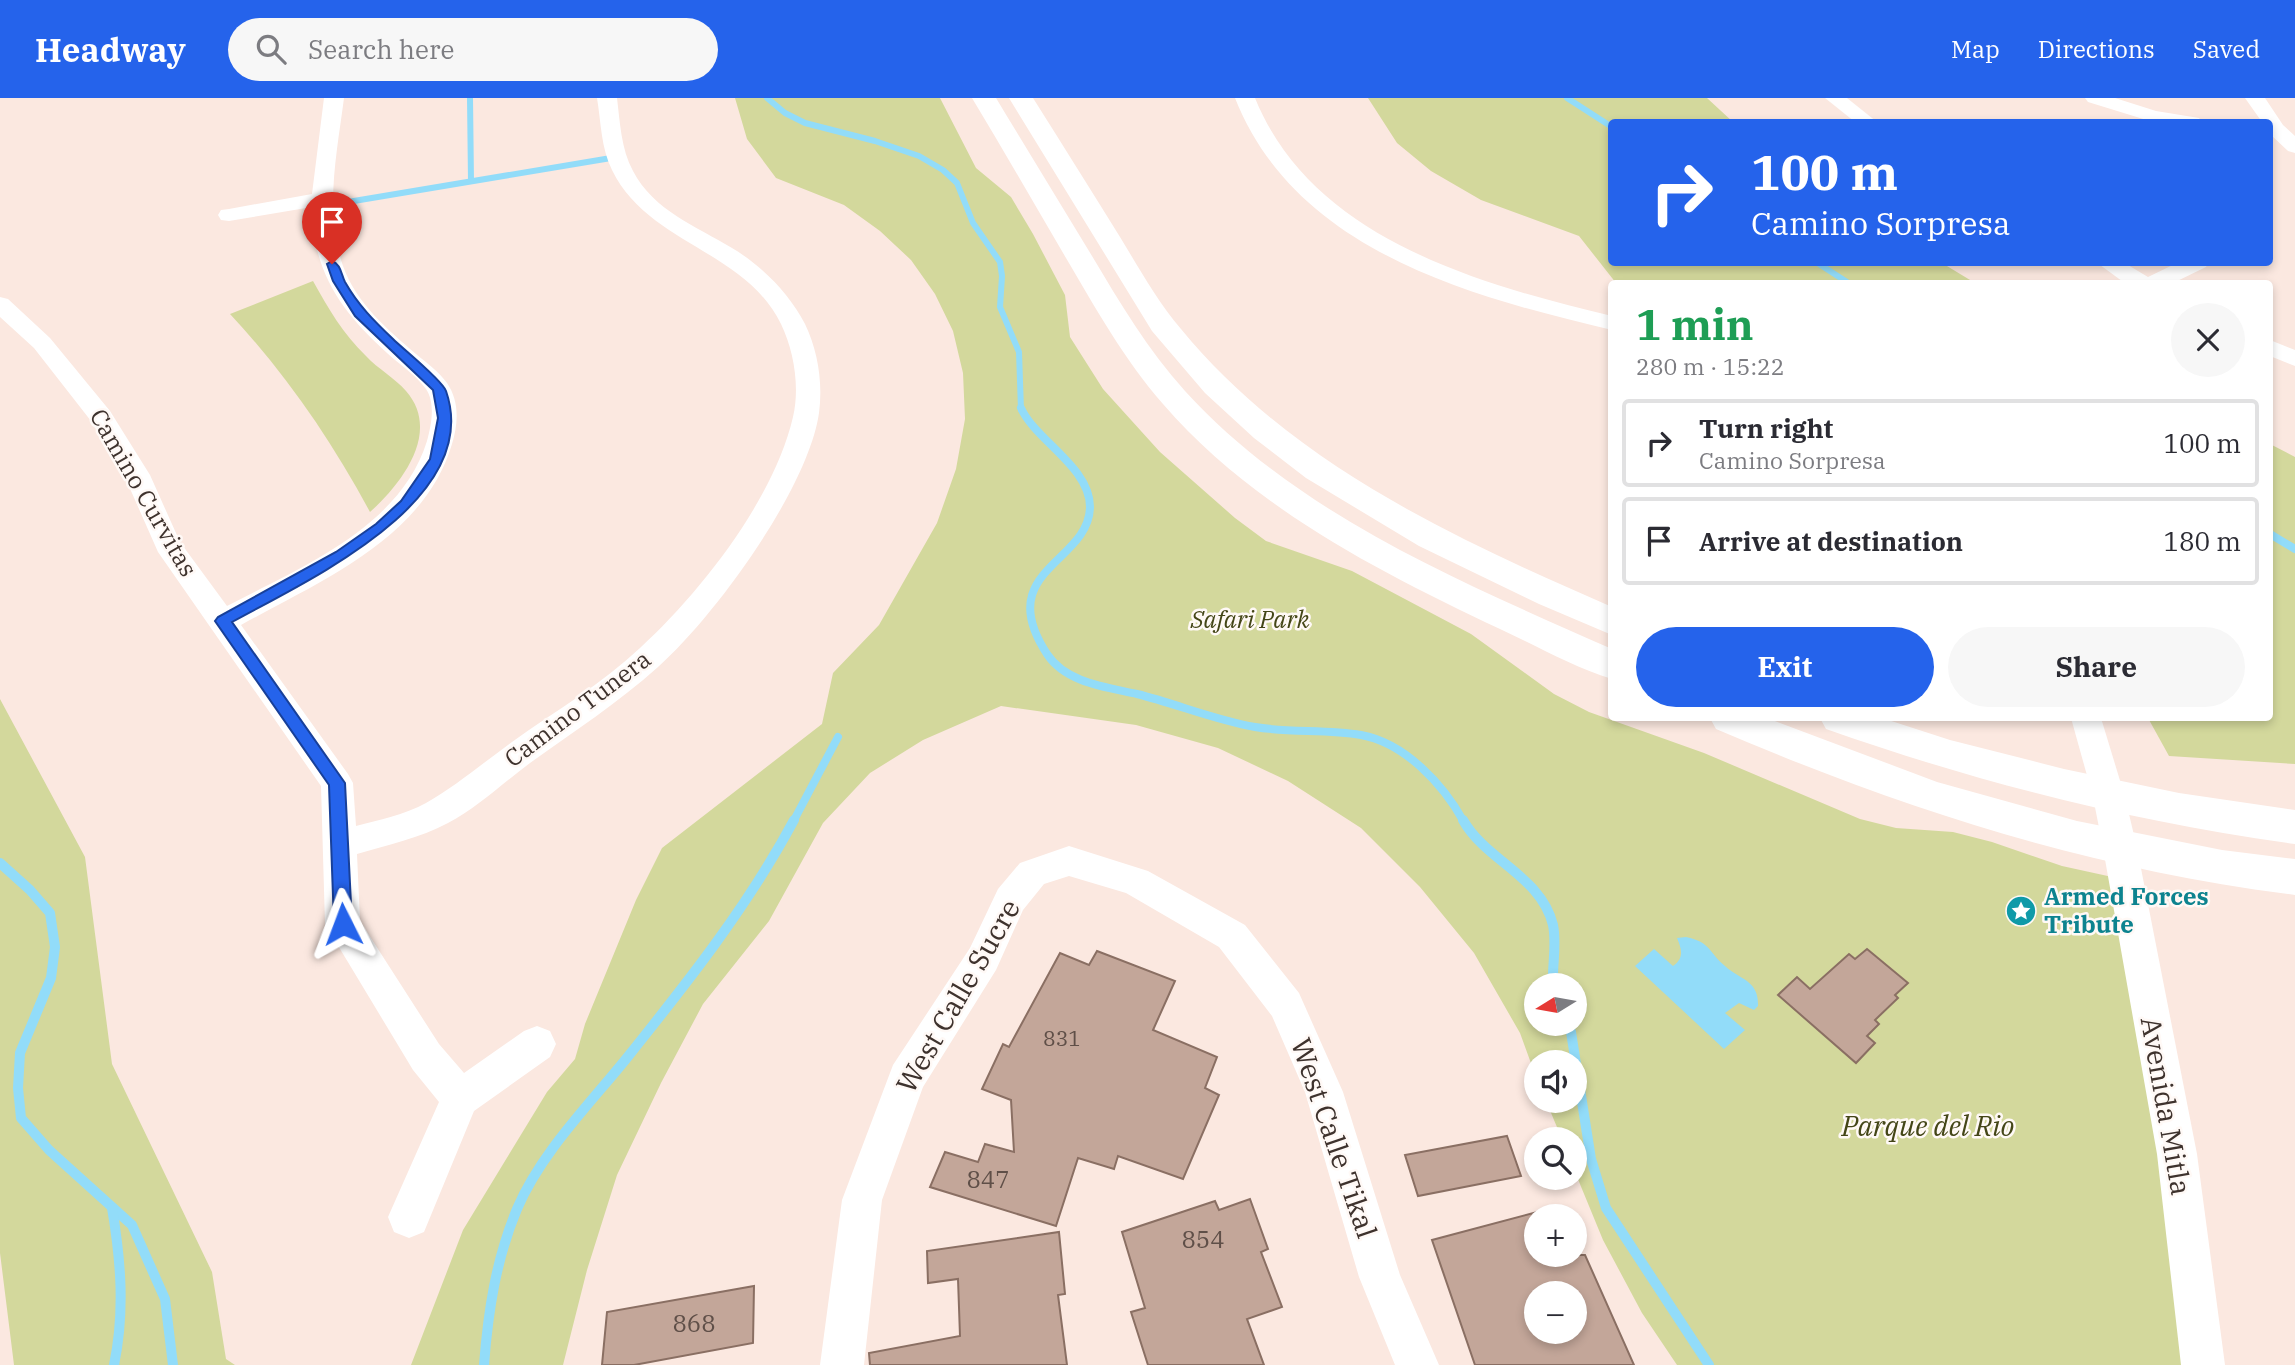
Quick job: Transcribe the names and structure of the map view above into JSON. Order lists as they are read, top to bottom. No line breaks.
{"streets":{"street":["Camino Curvitas","Camino Tunera","West Calle Sucre","Avenida Mitla","West Calle Tikal"]},"crossings":[["Camino Curvitas","Camino Tunera"],["West Calle Sucre","West Calle Tikal"]],"parks":["Safari Park","Parque del Rio"],"places":{"place":["Armed Forces Tribute"]},"house_numbers":["831","847","854","868"],"north":"left","page":{"header":"Headway","search":"Search here","nav":["Map","Directions","Saved"],"turn":["100 m","Camino Sorpresa"],"heading":["1 min","280 m · 15:22"],"list":[{"name":"Turn right","note":"Camino Sorpresa","value":"100 m"},{"name":"Arrive at destination","value":"180 m"}],"buttons":["Exit","Share"],"map_buttons":["+","−"]}}
